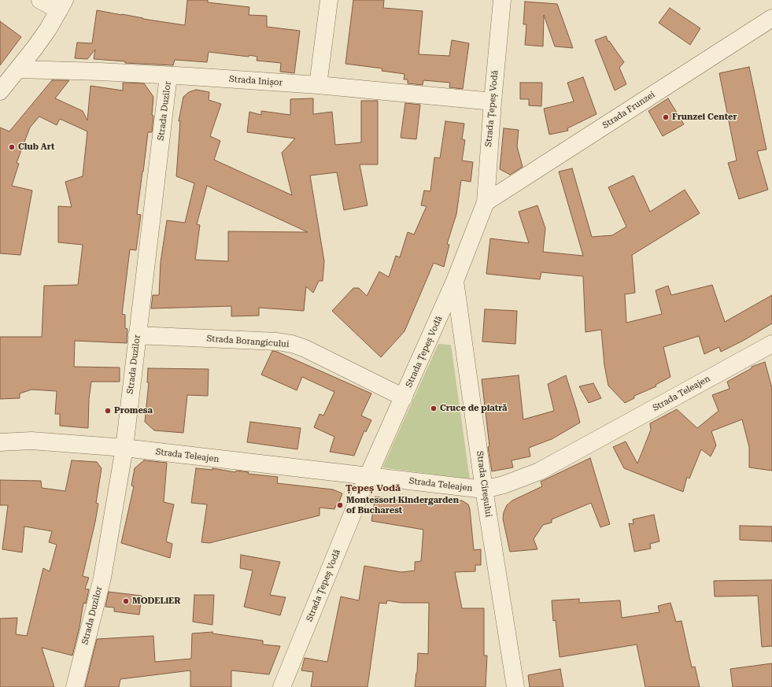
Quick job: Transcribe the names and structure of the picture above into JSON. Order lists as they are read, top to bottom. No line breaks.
{"streets":{"street":["Strada Inișor","Strada Țepeș Vodă","Strada Frunzei","Strada Duzilor","Strada Borangicului","Strada Teleajen","Strada Cireșului"]},"crossings":[["Strada Inișor","Strada Țepeș Vodă"],["Strada Inișor","Strada Duzilor"],["Strada Țepeș Vodă","Strada Frunzei"],["Strada Țepeș Vodă","Strada Borangicului"],["Strada Țepeș Vodă","Strada Teleajen"],["Strada Țepeș Vodă","Strada Cireșului"],["Strada Duzilor","Strada Borangicului"],["Strada Duzilor","Strada Teleajen"],["Strada Teleajen","Strada Cireșului"]],"districts":["Țepeș Vodă"],"places":["Frunzei Center","Club Art","Cruce de piatră","Promesa","Montessori Kindergarden of Bucharest","MODELiER"]}
